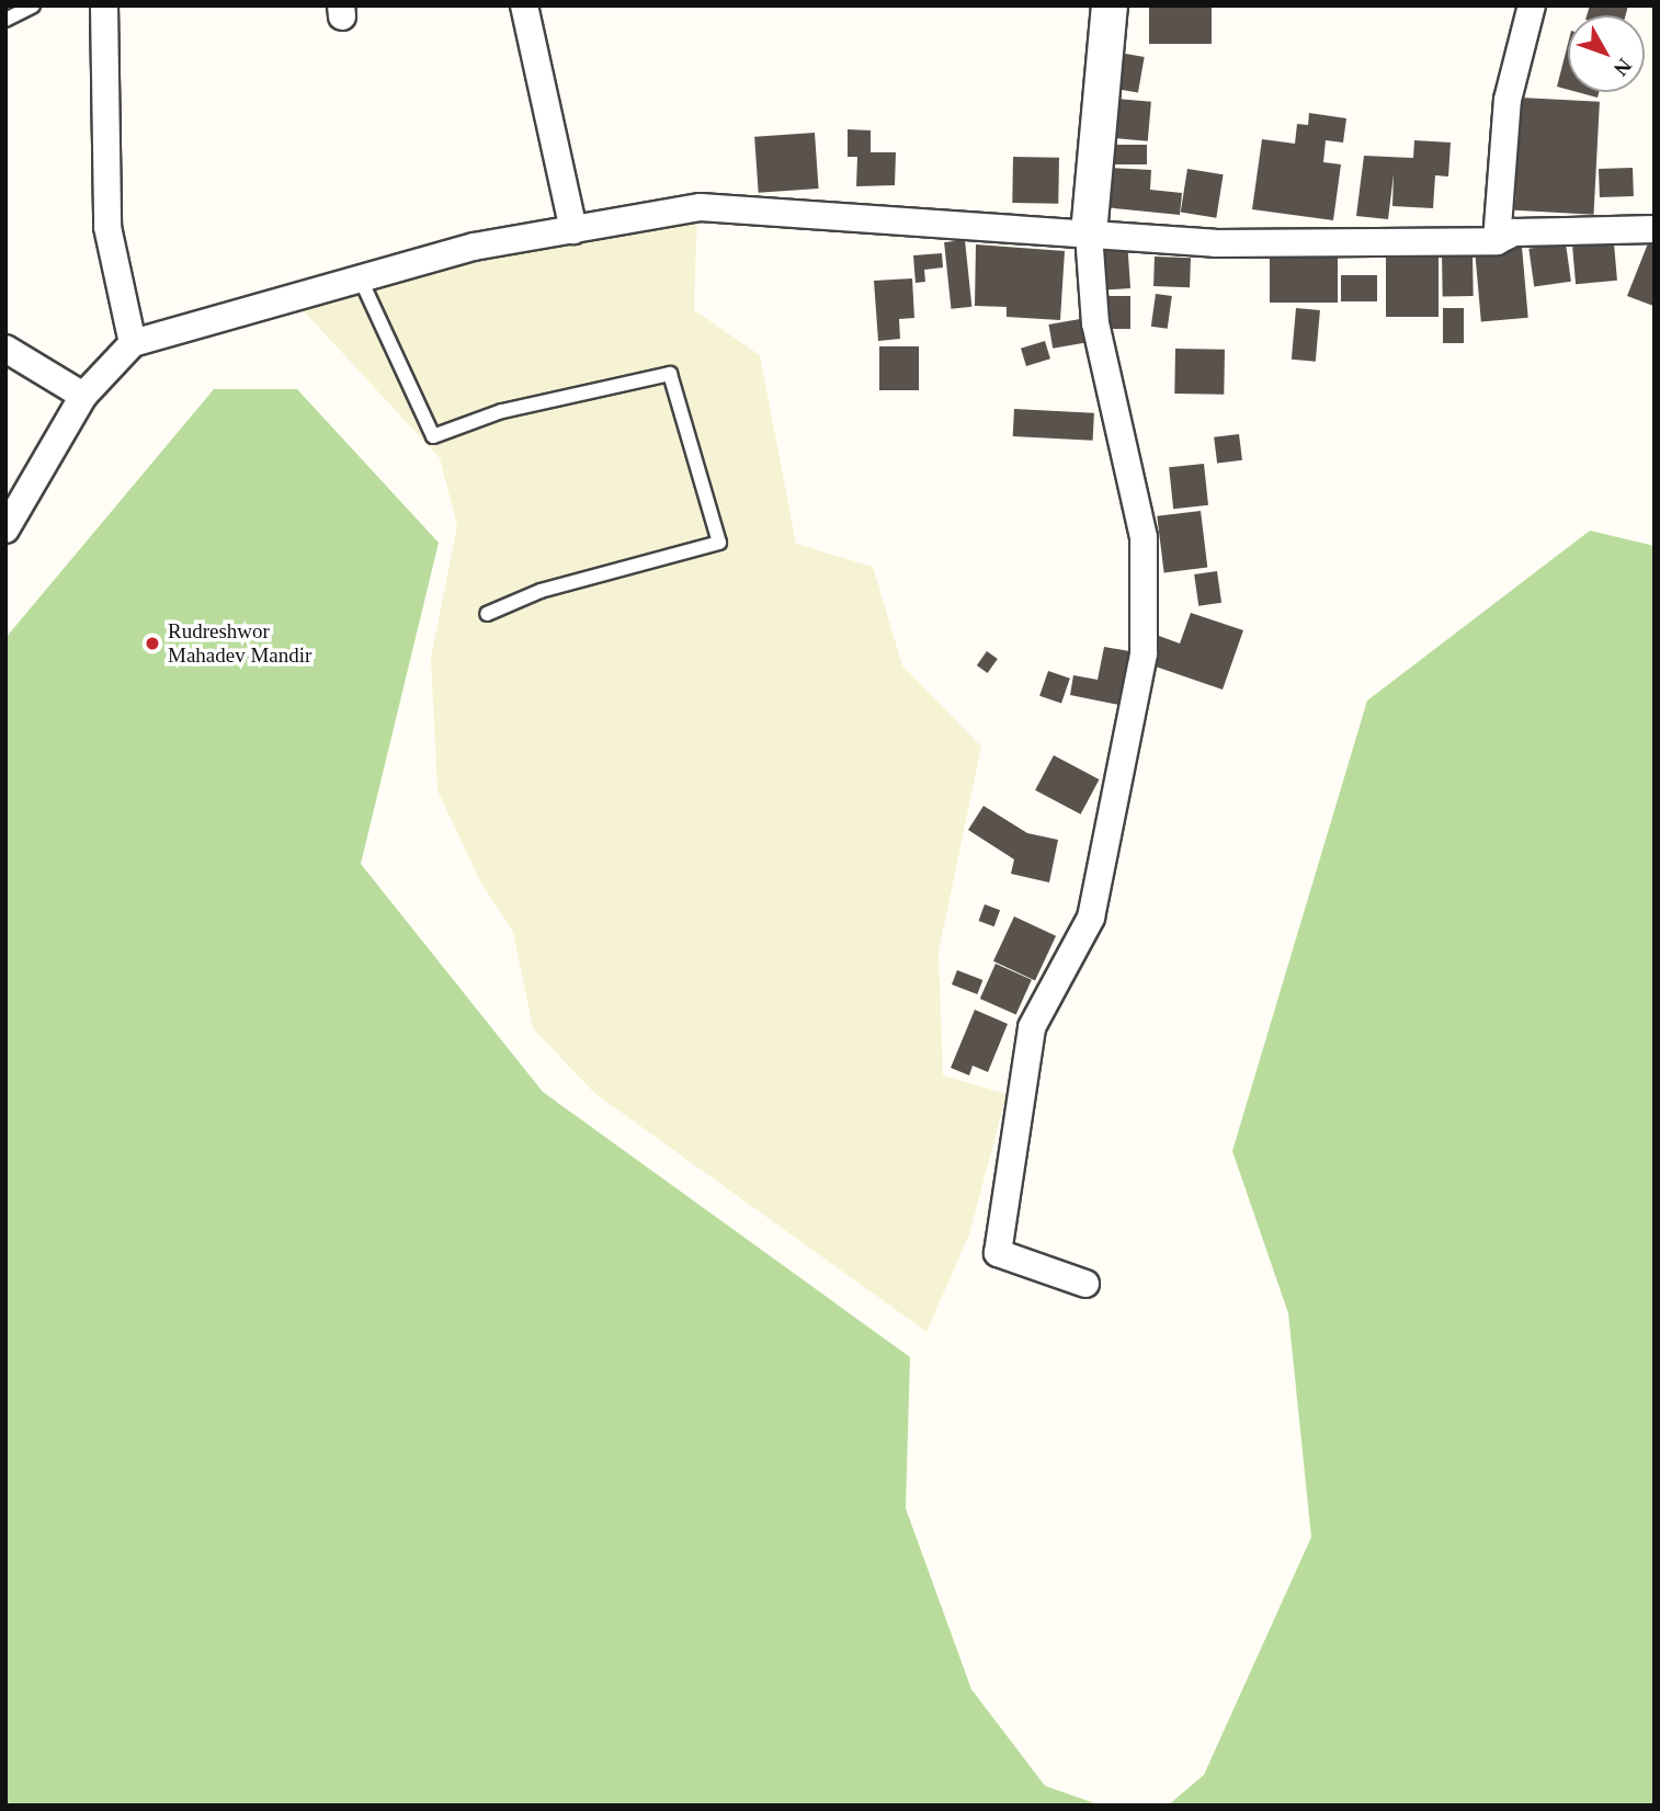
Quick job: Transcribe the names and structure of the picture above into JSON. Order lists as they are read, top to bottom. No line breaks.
{"places":["Rudreshwor Mahadev Mandir"],"north":"bottom right"}
